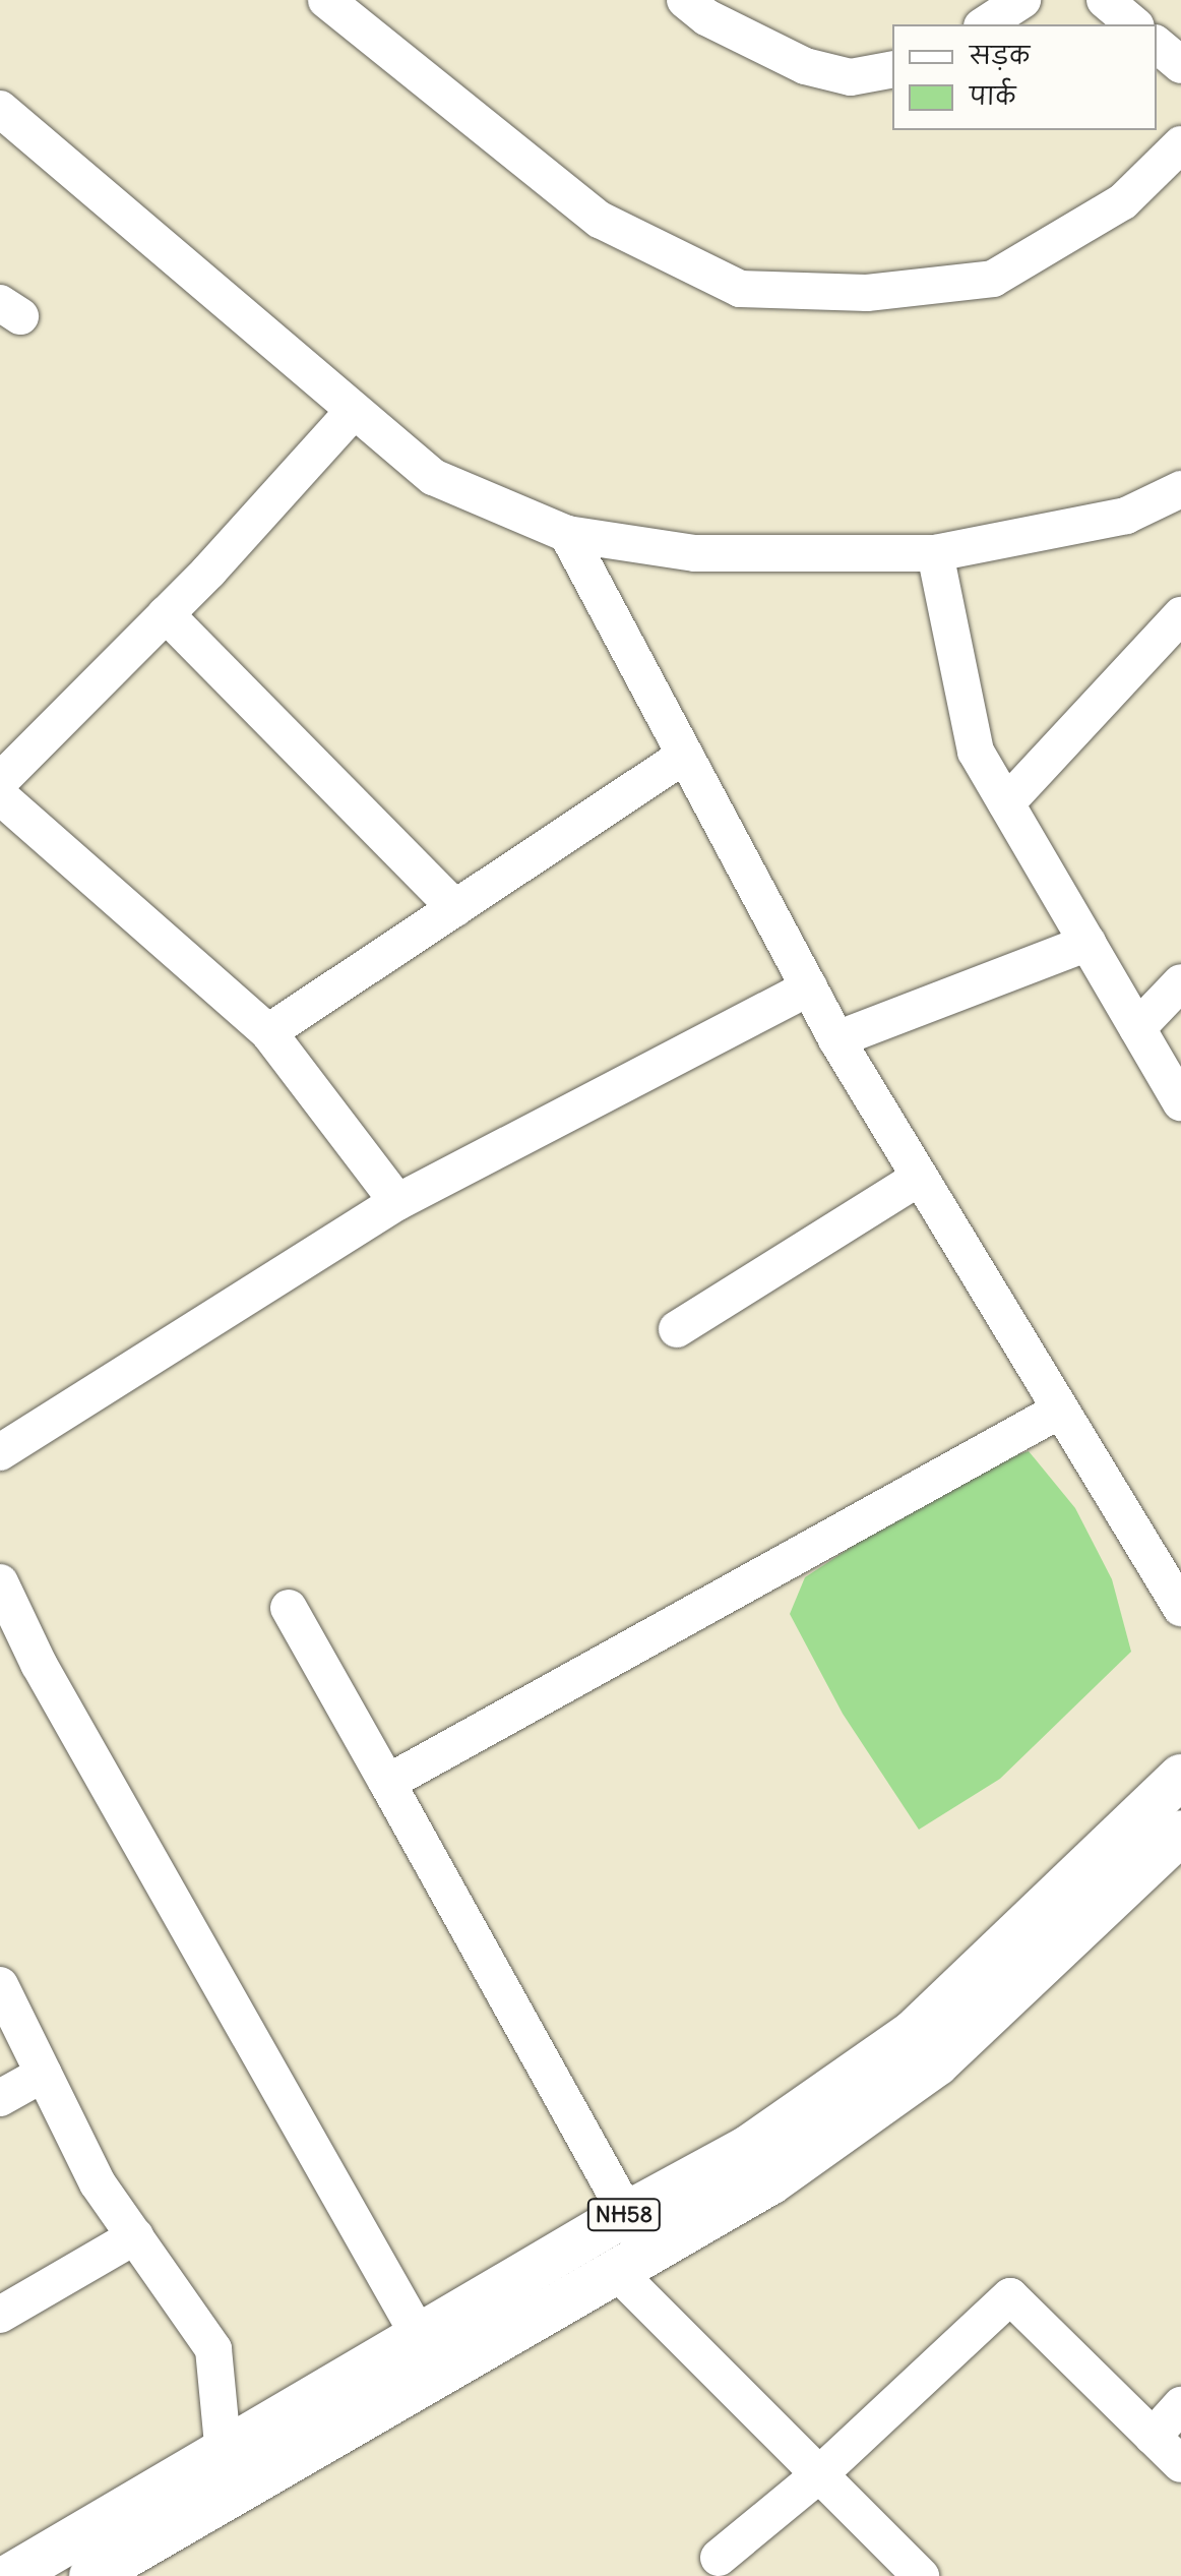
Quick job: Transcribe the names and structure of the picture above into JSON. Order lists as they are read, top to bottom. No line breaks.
{"streets":{"highway":["NH58"]},"legend":["सड़क","पार्क"]}
